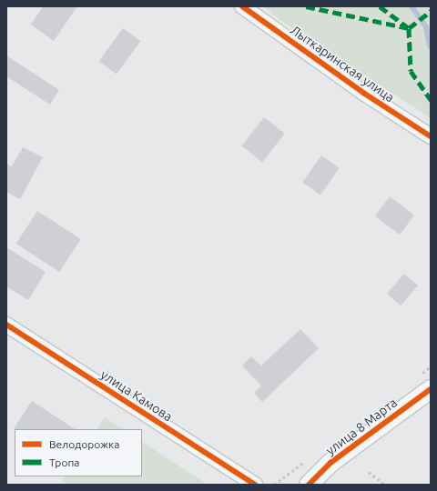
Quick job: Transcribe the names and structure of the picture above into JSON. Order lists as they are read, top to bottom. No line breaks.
{"streets":{"street":["Лыткаринская улица","улица Камова","улица 8 Марта"]},"legend":["Велодорожка","Тропа"]}
